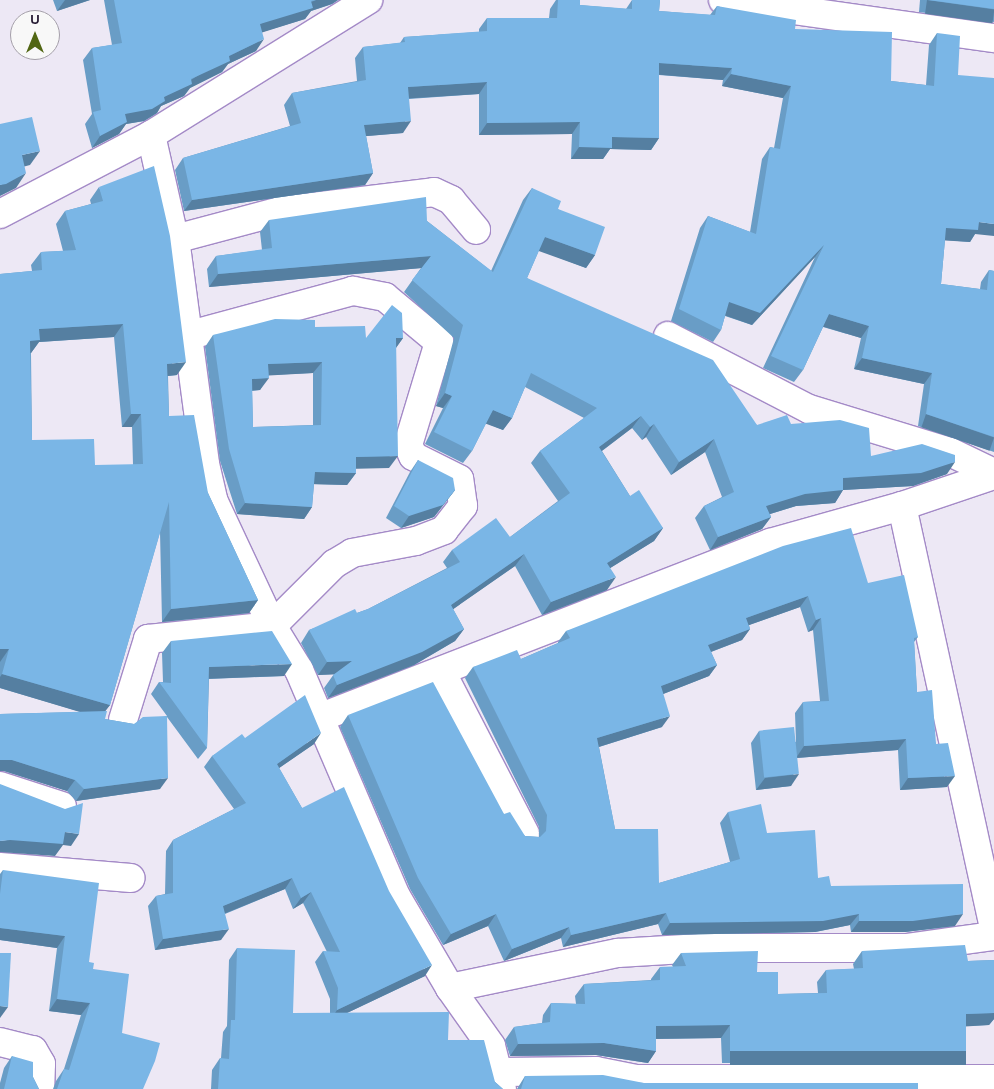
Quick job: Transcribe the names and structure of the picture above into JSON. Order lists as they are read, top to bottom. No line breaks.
{"north":"top"}
